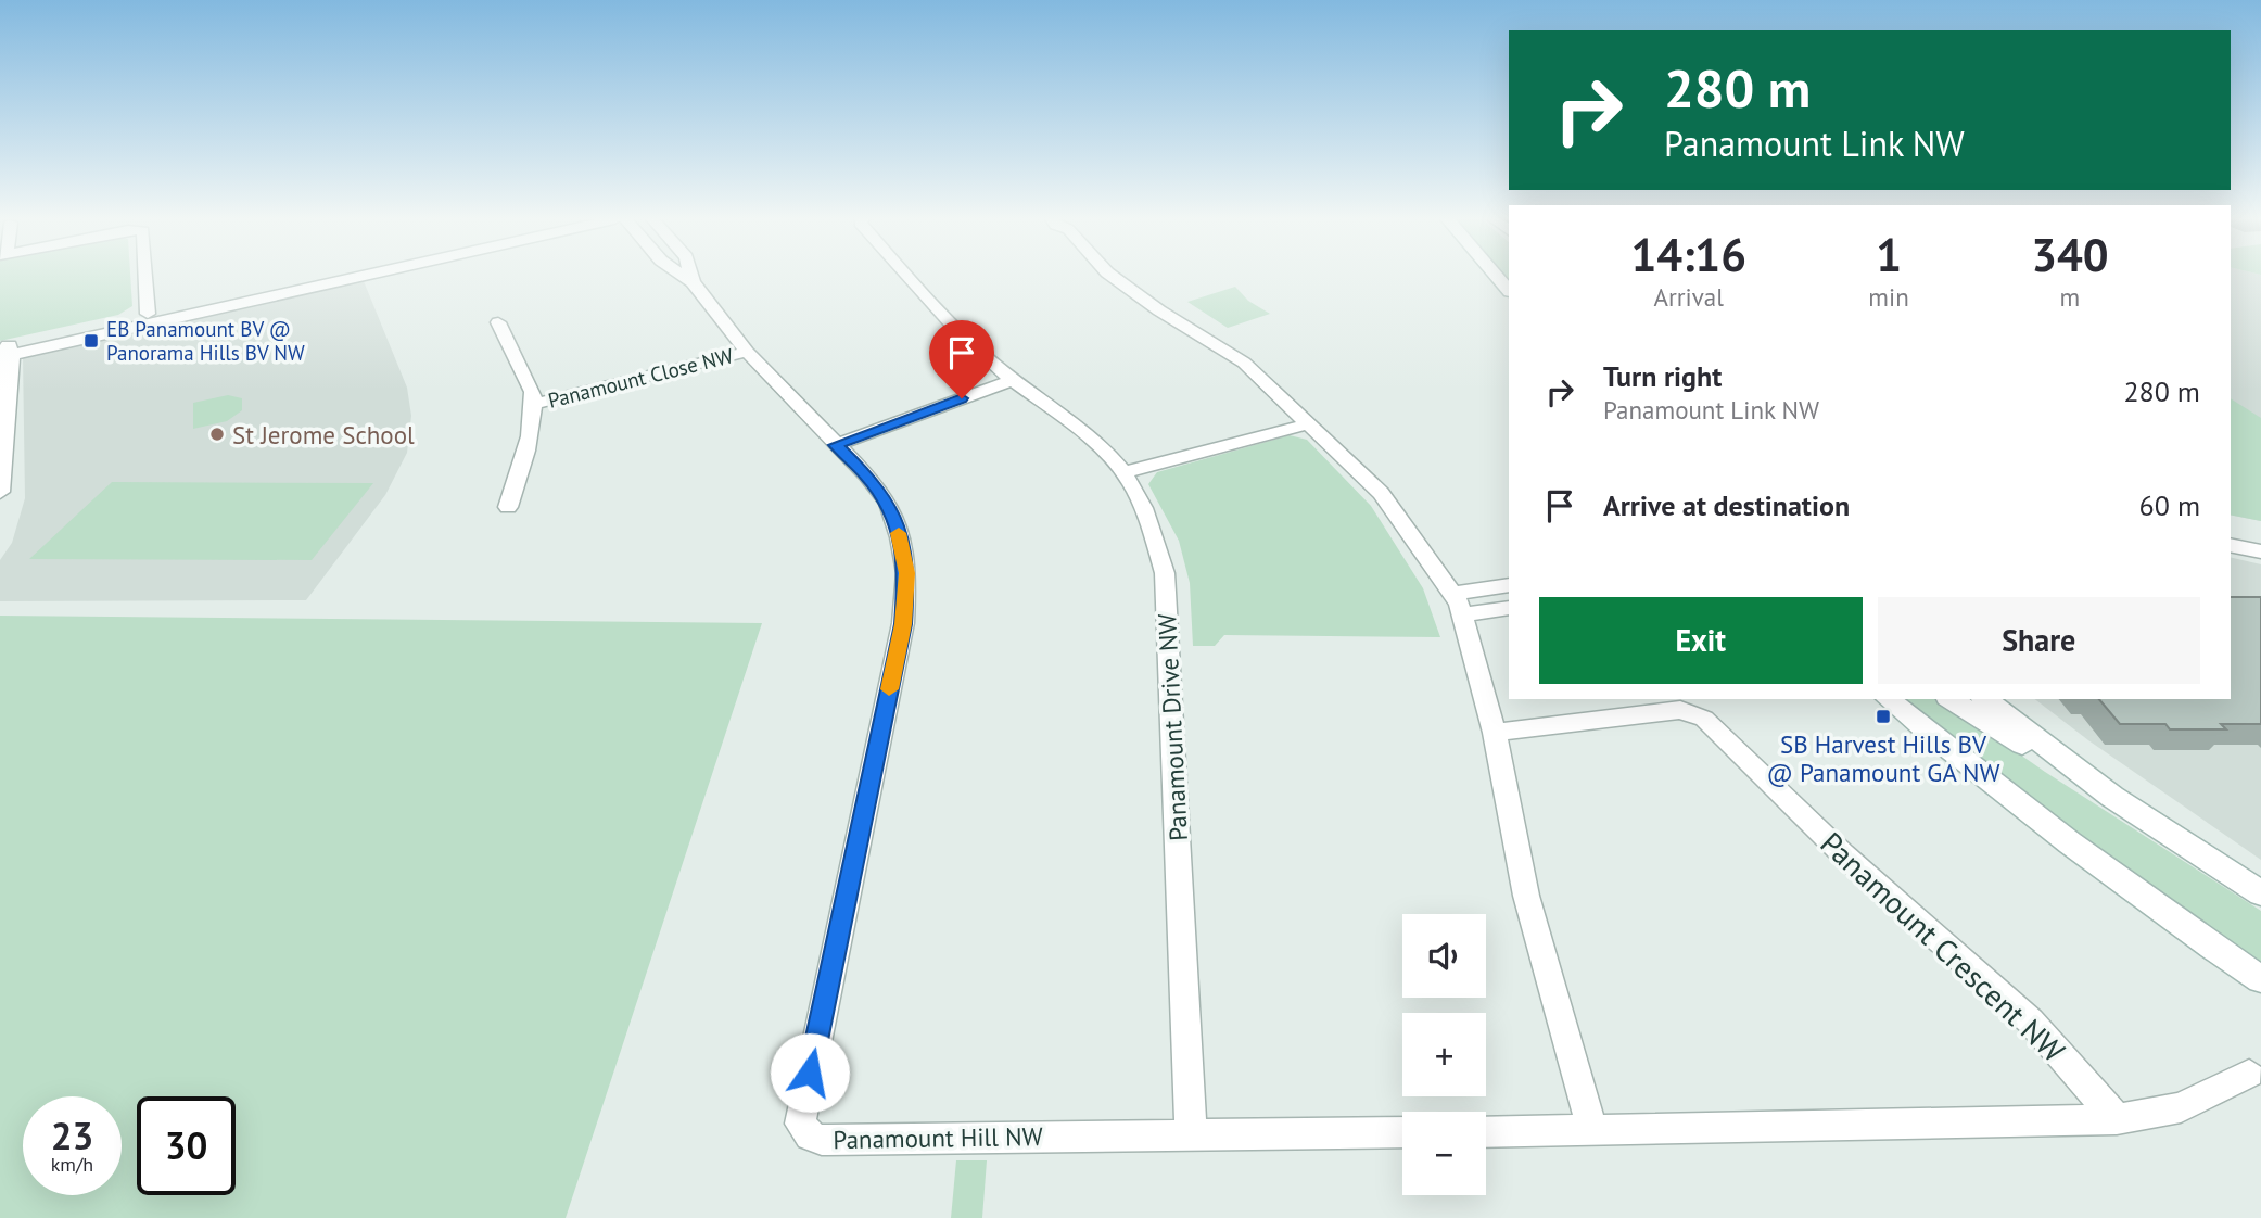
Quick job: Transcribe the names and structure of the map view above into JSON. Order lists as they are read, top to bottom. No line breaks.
{"streets":{"street":["Panamount Close NW","Panamount Drive NW","Panamount Crescent NW","Panamount Hill NW"]},"crossings":[["Panamount Close NW","Panamount Hill NW"],["Panamount Drive NW","Panamount Hill NW"]],"places":{"transit":["EB Panamount BV @ Panorama Hills BV NW","SB Harvest Hills BV @ Panamount GA NW"],"other":["St Jerome School"]},"page":{"turn":["280 m","Panamount Link NW"],"eta":["14:16","Arrival","1","min","340","m"],"list":[{"name":"Turn right","note":"Panamount Link NW","value":"280 m"},{"name":"Arrive at destination","value":"60 m"}],"buttons":["Exit","Share"],"map_buttons":["+","−"],"speed":"23 km/h","limit":"30"}}
